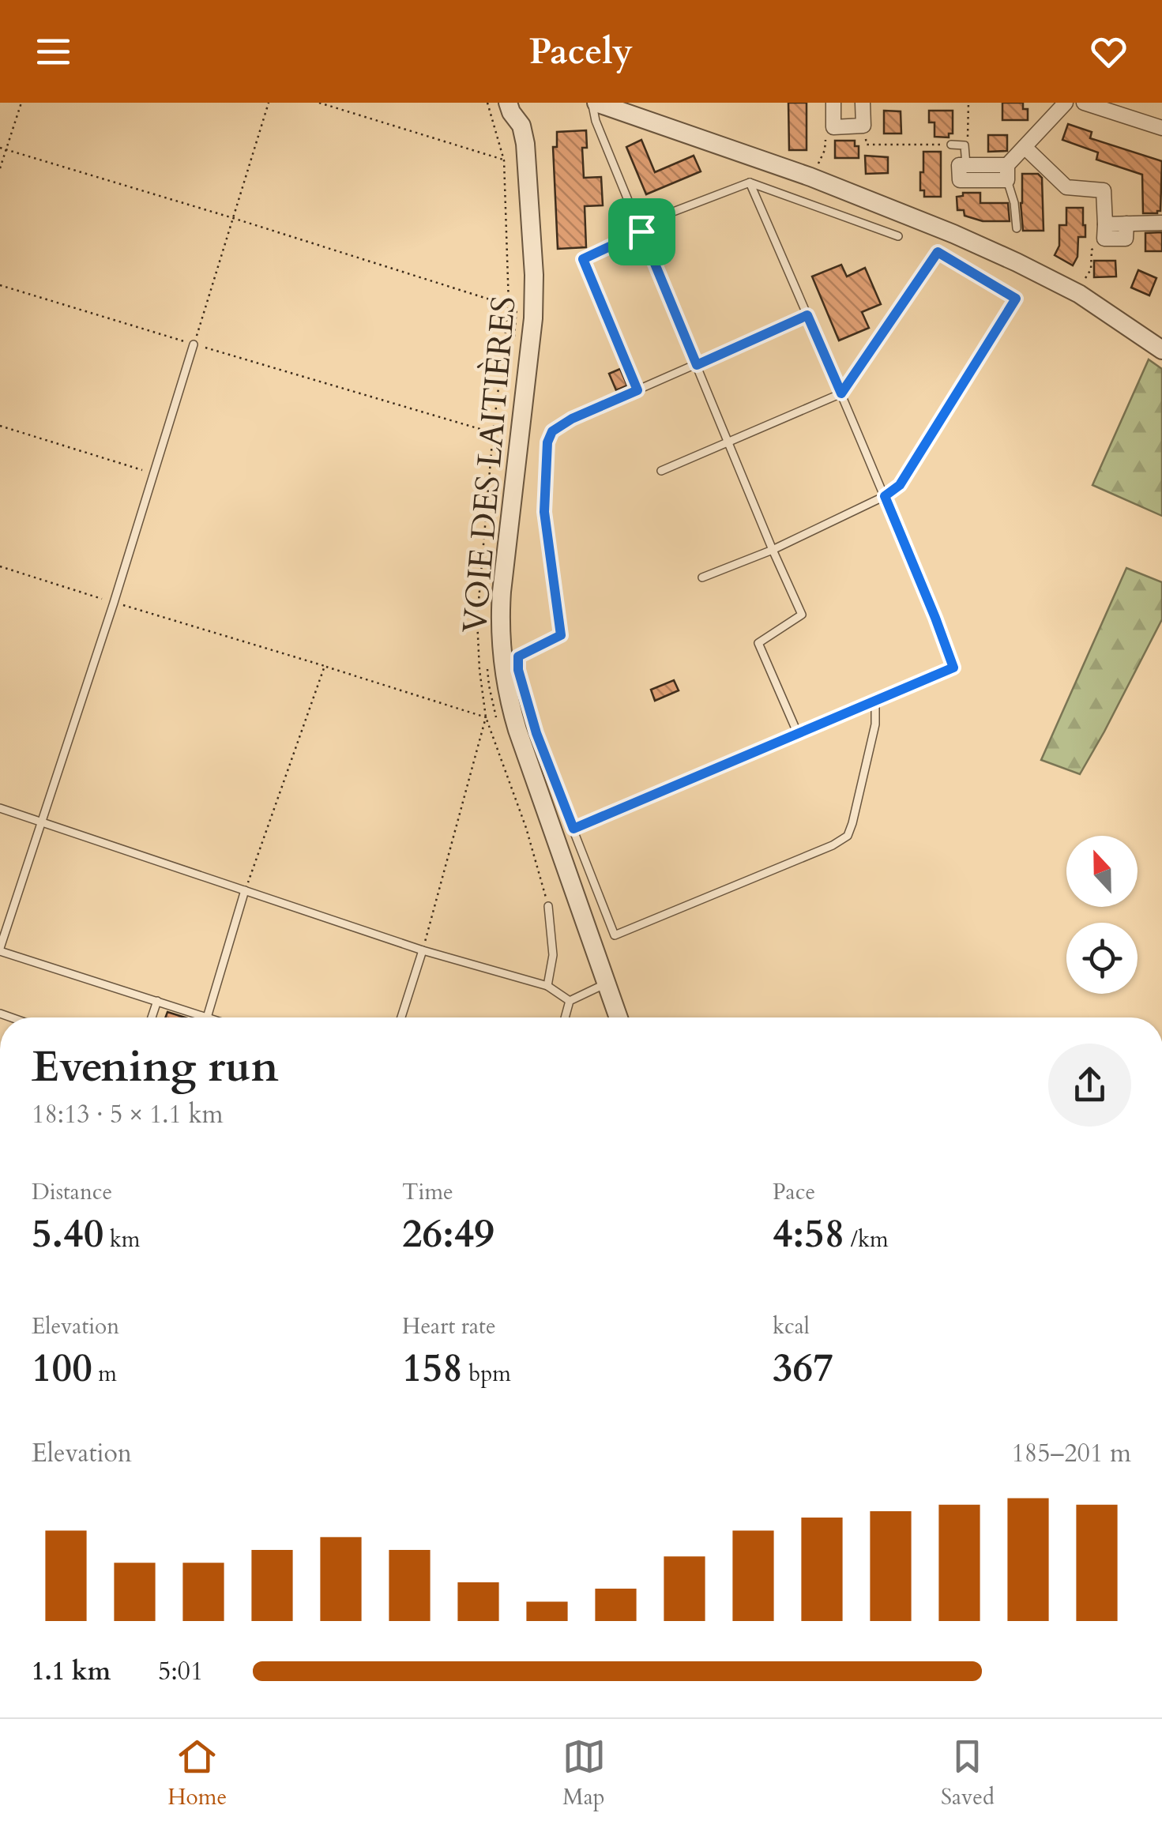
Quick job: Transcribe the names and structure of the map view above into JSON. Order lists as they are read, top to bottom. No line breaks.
{"streets":{"street":["VOIE DES LAITIÈRES"]},"north":"top","page":{"header":"Pacely","heading":["Evening run","18:13 · 5 × 1.1 km"],"stats":[["Distance","5.40 km"],["Time","26:49"],["Pace","4:58 /km"],["Elevation","100 m"],["Heart rate","158 bpm"],["kcal","367"]],"chart":["Elevation","185–201 m"],"list":[{"name":"1.1 km","note":"5:01"}],"tabs":["Home","Map","Saved"]}}
